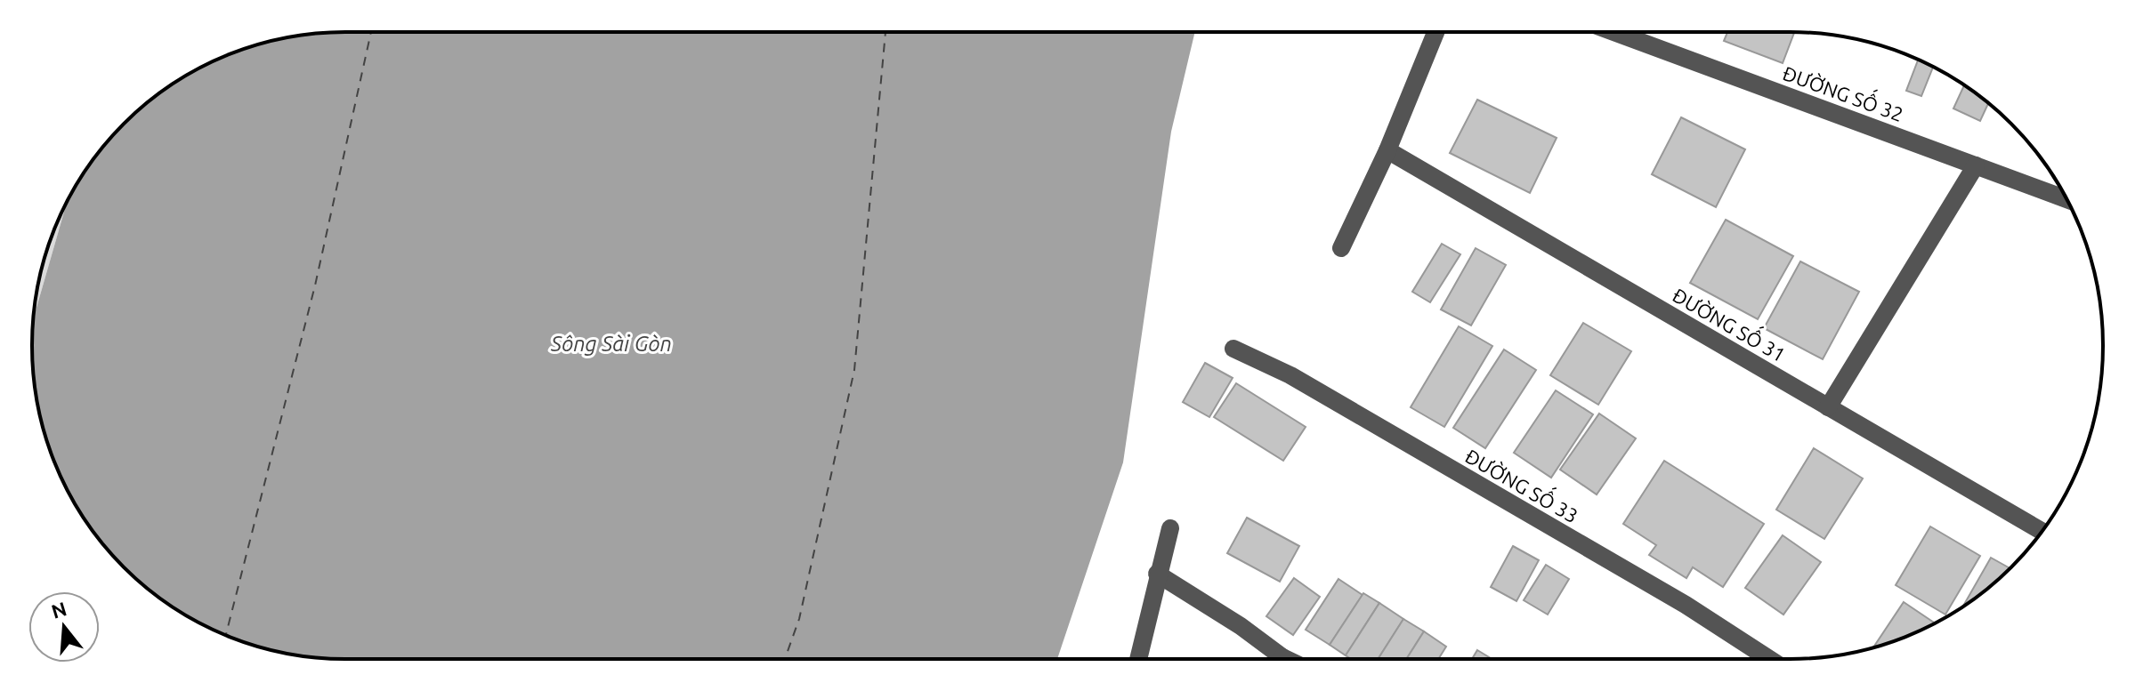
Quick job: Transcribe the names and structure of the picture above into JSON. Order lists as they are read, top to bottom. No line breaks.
{"streets":{"street":["ĐƯỜNG SỐ 32","ĐƯỜNG SỐ 31","ĐƯỜNG SỐ 33"]},"water":["Sông Sài Gòn"],"north":"top"}
